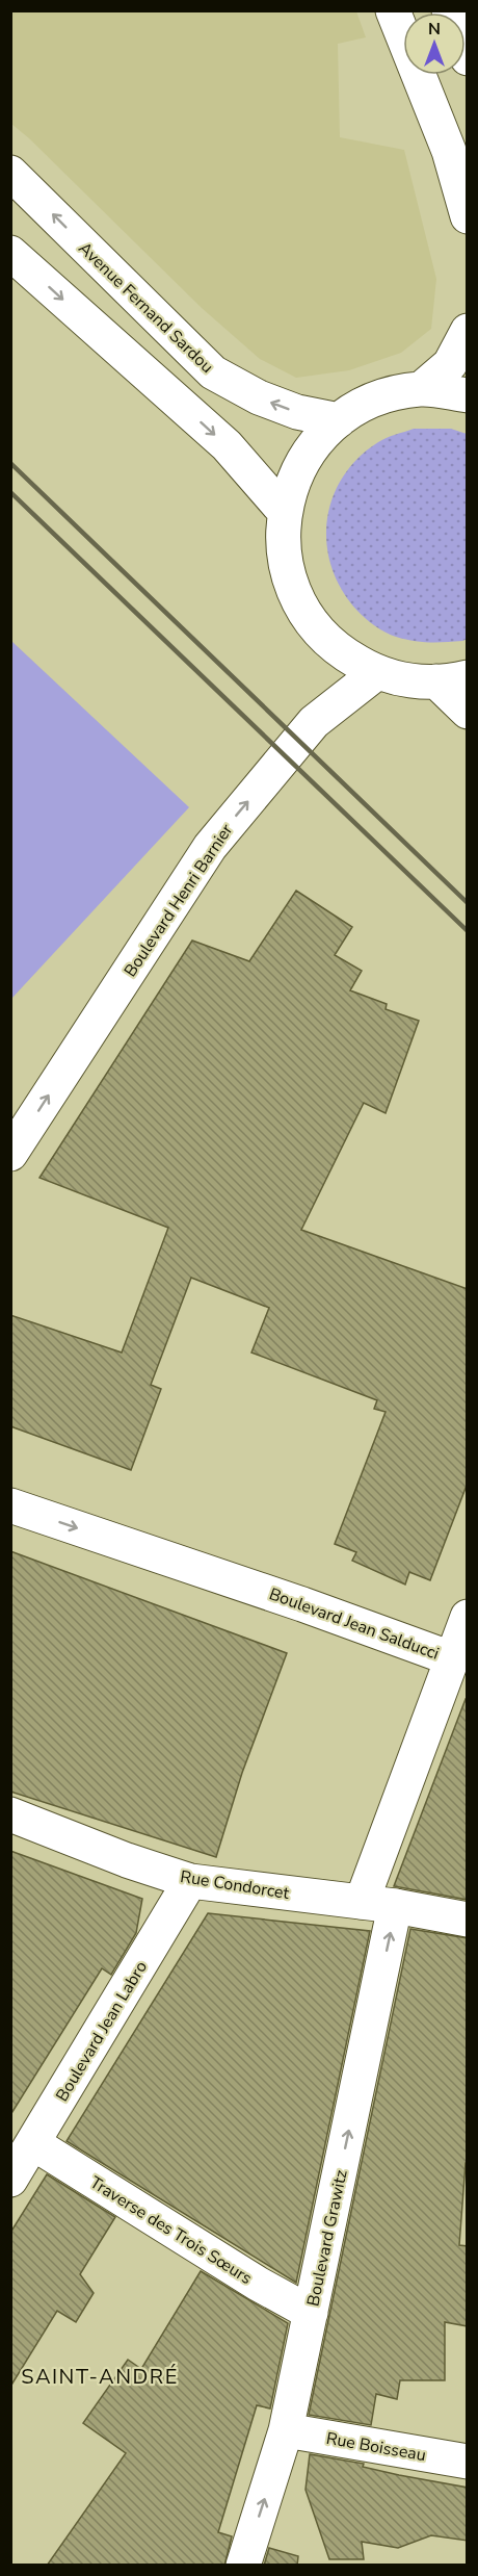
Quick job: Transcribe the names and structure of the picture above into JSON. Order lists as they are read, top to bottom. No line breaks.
{"streets":{"main road":["Avenue Fernand Sardou","Boulevard Henri Barnier","Boulevard Jean Salducci","Rue Condorcet","Boulevard Jean Labro","Traverse des Trois Sœurs","Boulevard Grawitz","Rue Boisseau"]},"crossings":[["Boulevard Jean Salducci","Rue Condorcet"],["Rue Condorcet","Boulevard Jean Labro"],["Rue Condorcet","Boulevard Grawitz"],["Boulevard Jean Labro","Traverse des Trois Sœurs"],["Traverse des Trois Sœurs","Boulevard Grawitz"],["Boulevard Grawitz","Rue Boisseau"]],"one_way":["Boulevard Henri Barnier","Boulevard Jean Salducci","Boulevard Grawitz"],"districts":["SAINT-ANDRÉ"],"north":"top"}
